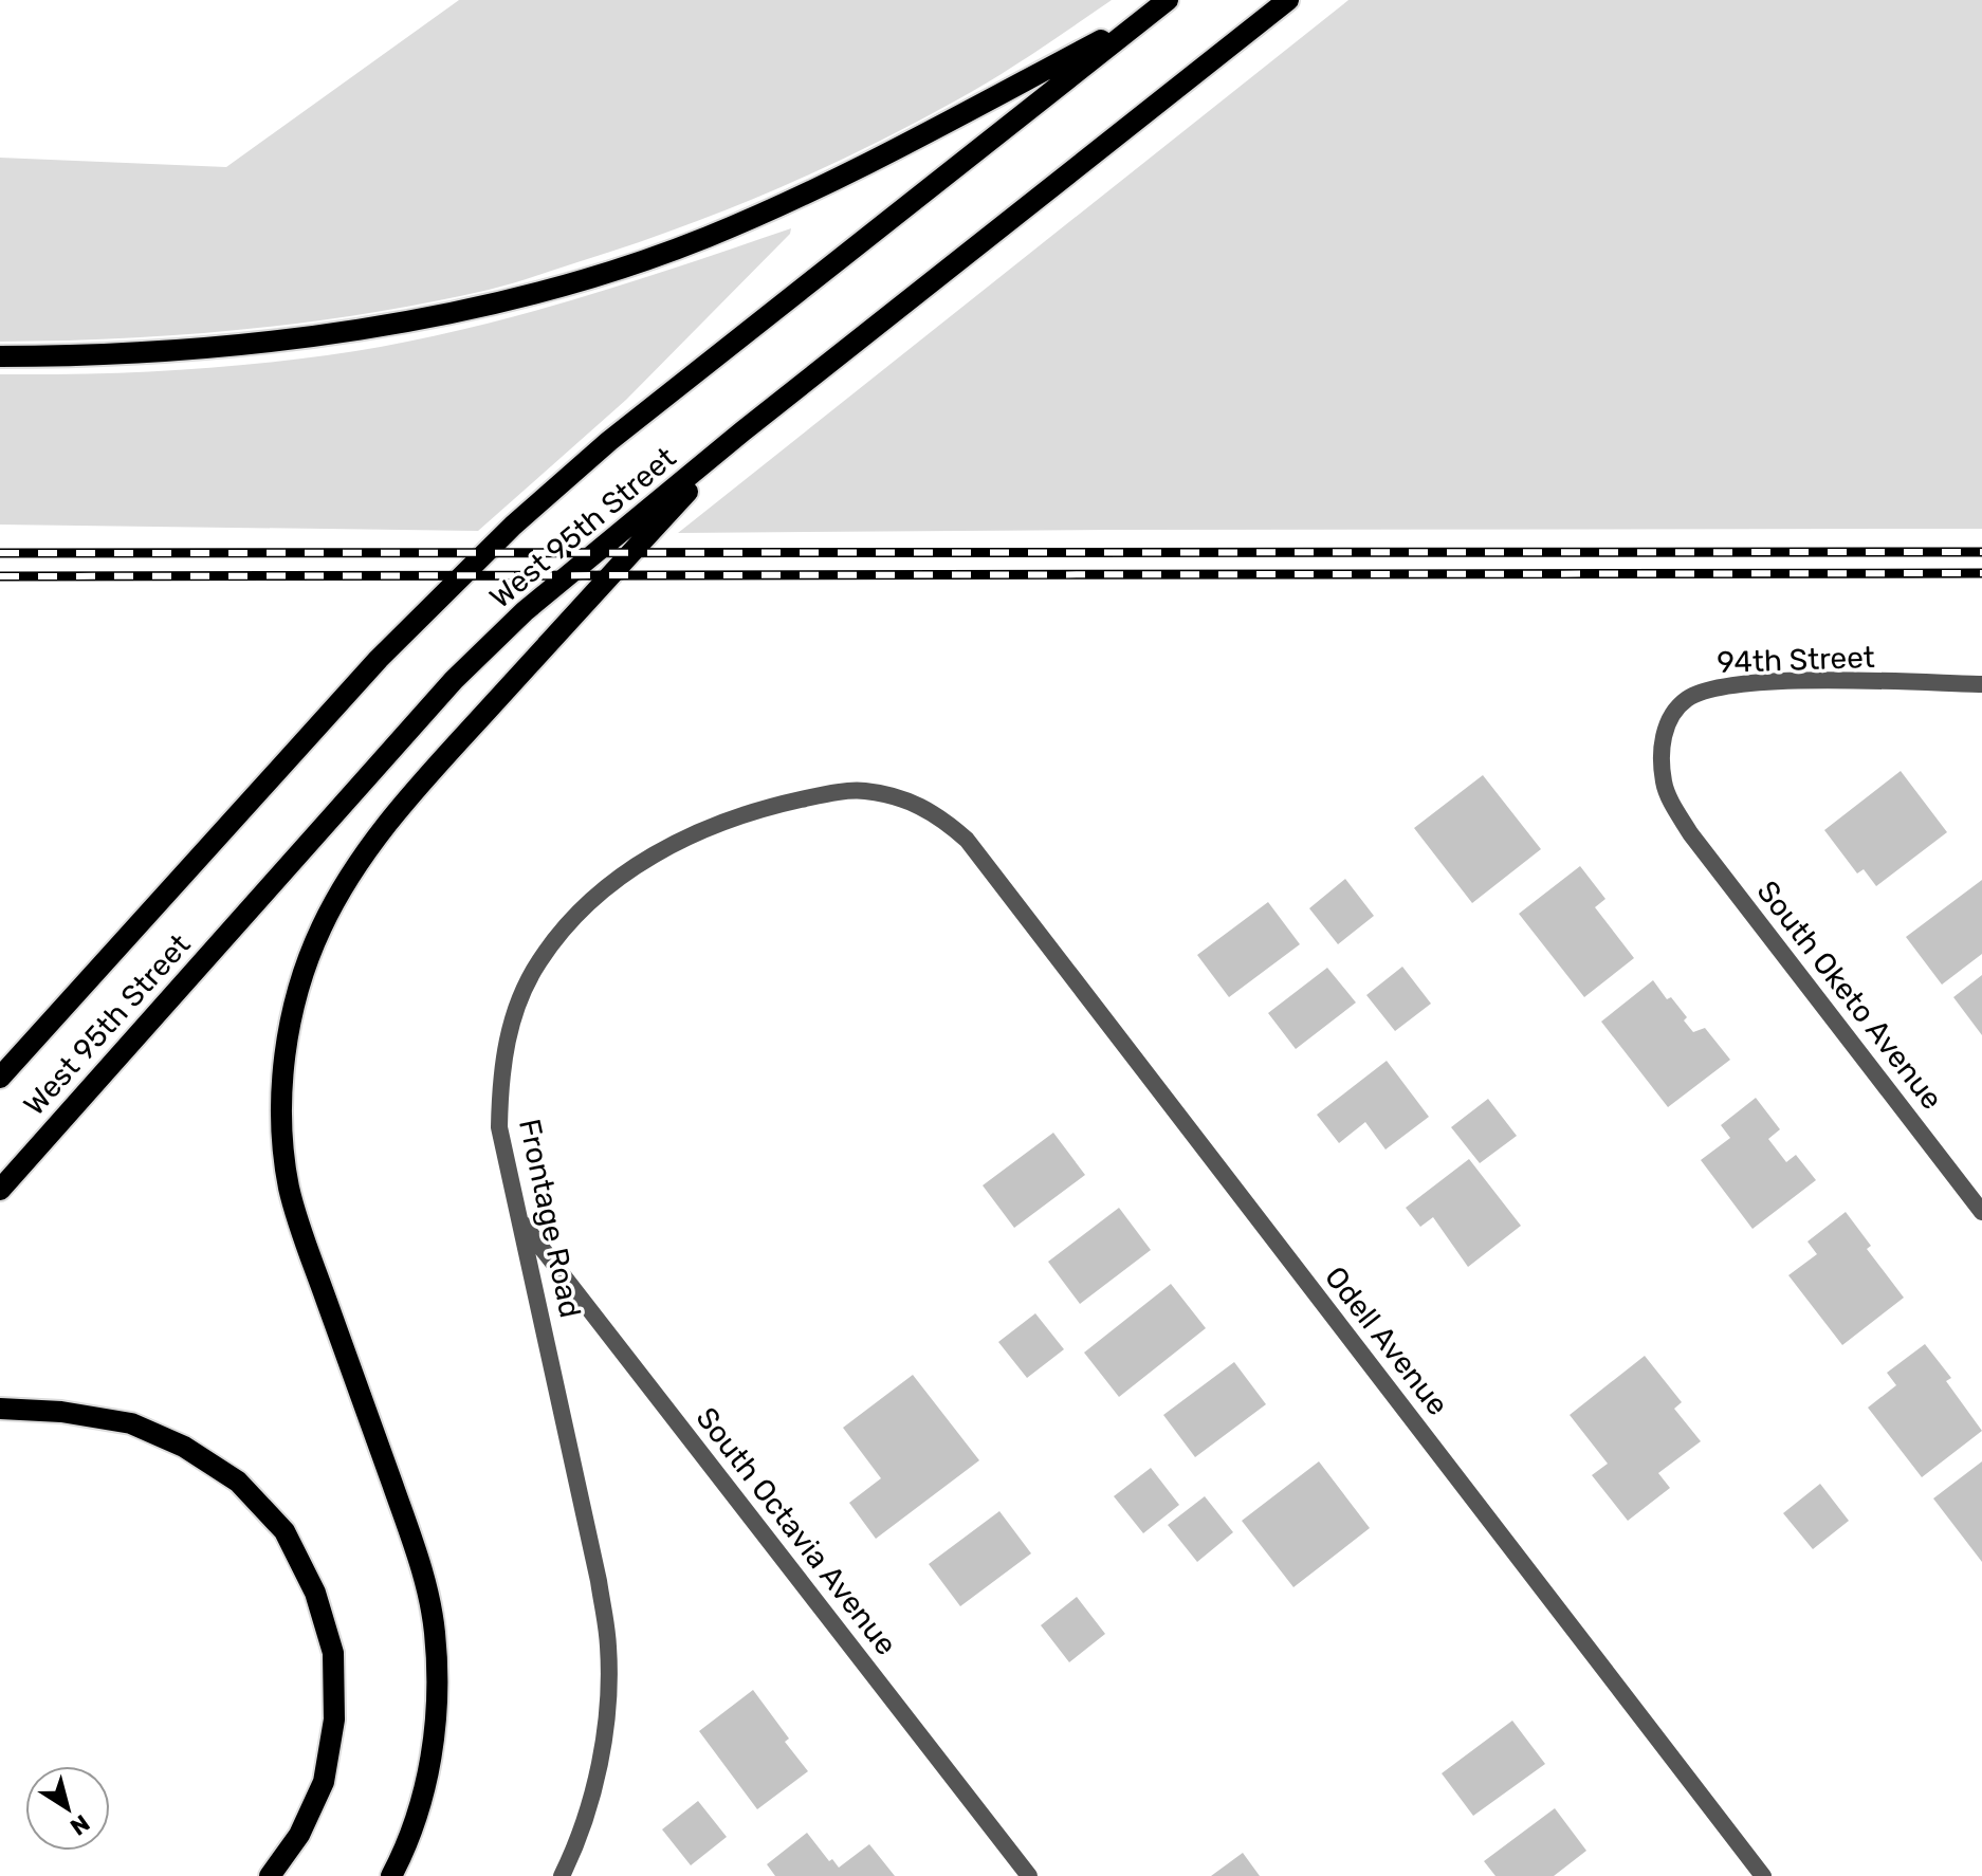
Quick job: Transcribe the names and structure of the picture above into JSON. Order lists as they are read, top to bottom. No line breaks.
{"streets":{"main road":["West 95th Street"],"street":["94th Street","South Oketo Avenue","Frontage Road","Odell Avenue","South Octavia Avenue"]},"crossings":[["94th Street","South Oketo Avenue"],["Frontage Road","Odell Avenue"],["Frontage Road","South Octavia Avenue"]],"north":"bottom right"}
